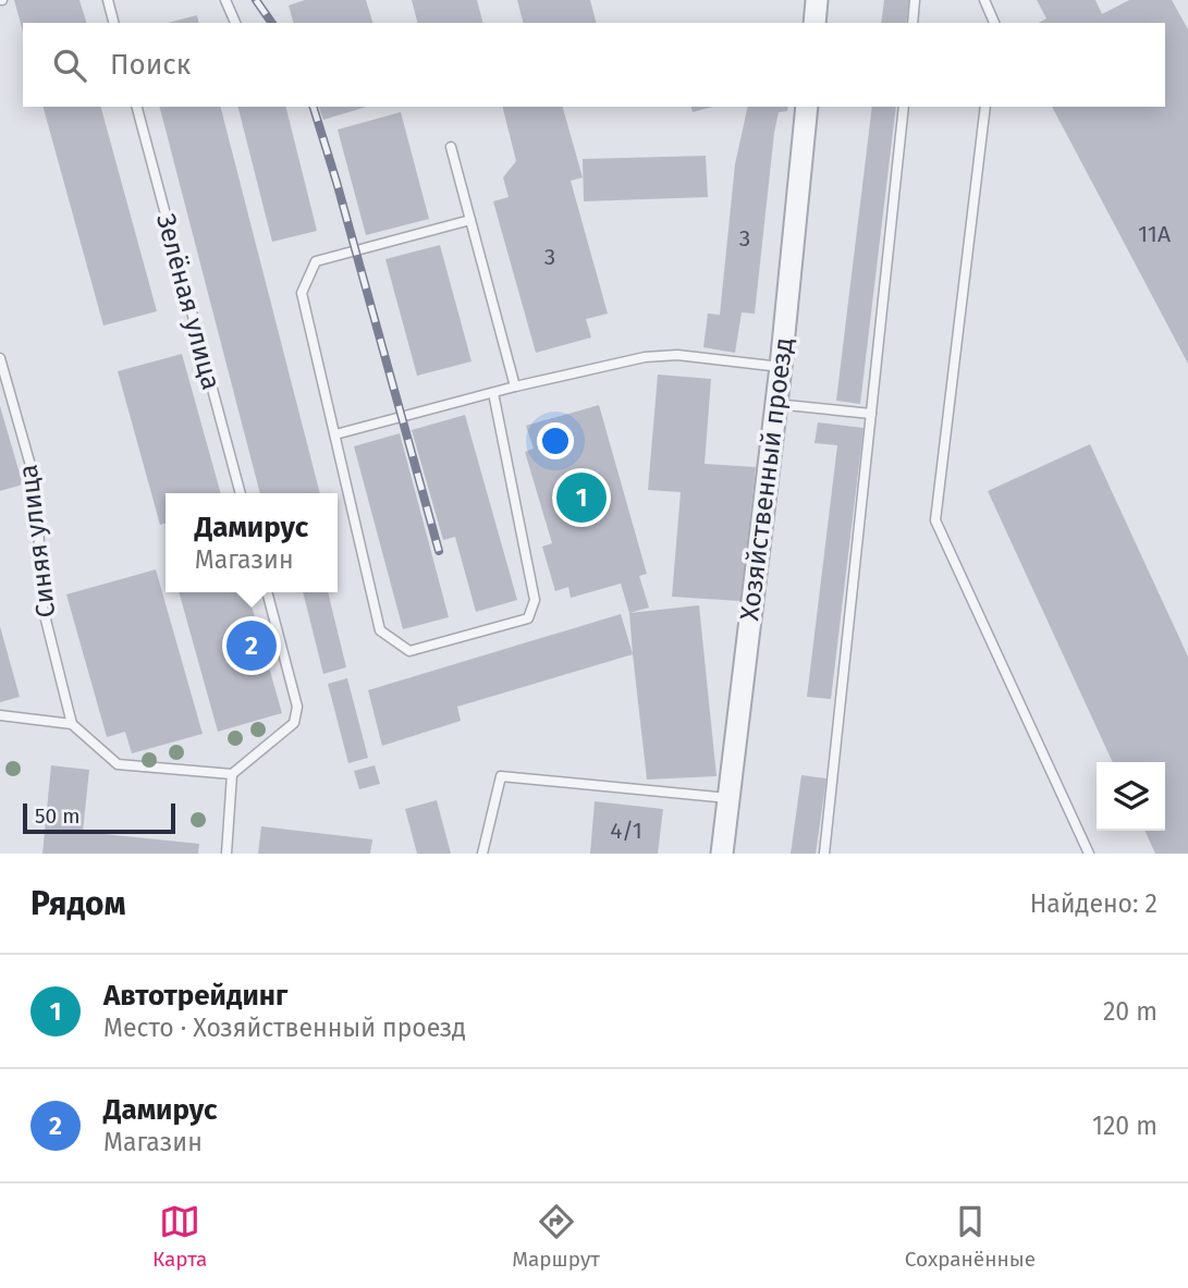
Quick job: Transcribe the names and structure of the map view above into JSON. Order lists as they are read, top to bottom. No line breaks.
{"streets":{"street":["Хозяйственный проезд"],"lane":["Зелёная улица","Синяя улица"]},"house_numbers":["11А","3","3","4/1"],"scale_bar":"50 m","page":{"search":"Поиск","pins":["1","2"],"popup":["Дамирус","Магазин"],"scale":"50 m","heading":["Рядом","Найдено: 2"],"list":[{"mark":"1","name":"Автотрейдинг","note":"Место · Хозяйственный проезд","value":"20 m"},{"mark":"2","name":"Дамирус","note":"Магазин","value":"120 m"}],"nav":["Карта","Маршрут","Сохранённые"]}}
